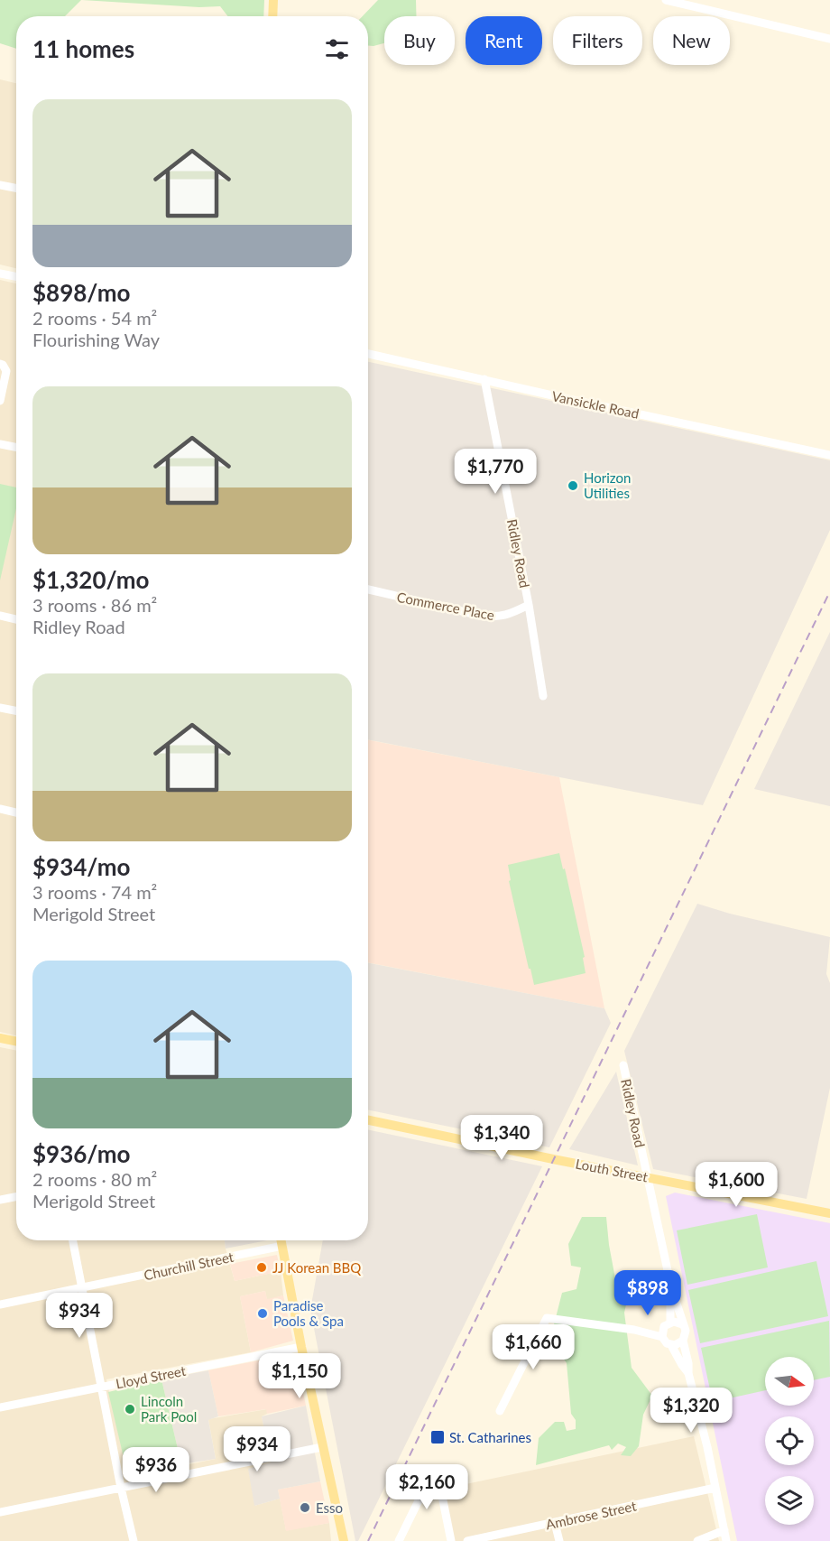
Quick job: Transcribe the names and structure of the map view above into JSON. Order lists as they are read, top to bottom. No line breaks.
{"streets":{"main road":["Louth Street"],"street":["Vansickle Road","Ridley Road","Commerce Place","Churchill Street","Lloyd Street","Ambrose Street"]},"crossings":[["Vansickle Road","Ridley Road"],["Ridley Road","Commerce Place"],["Ridley Road","Louth Street"]],"places":{"other":["Horizon Utilities","JJ Korean BBQ","Paradise Pools & Spa","Lincoln Park Pool","Esso"],"transit":["St. Catharines"]},"north":"right","page":{"chip":["Buy","Rent","Filters","New"],"heading":"11 homes","list":[{"name":"$898/mo","note":"2 rooms · 54 m² · Flourishing Way"},{"name":"$1,320/mo","note":"3 rooms · 86 m² · Ridley Road"},{"name":"$934/mo","note":"3 rooms · 74 m² · Merigold Street"},{"name":"$936/mo","note":"2 rooms · 80 m² · Merigold Street"}],"price":["$1,770","$1,340","$1,600","$898","$934","$1,660","$1,150","$1,320","$934","$936","$2,160"]}}
